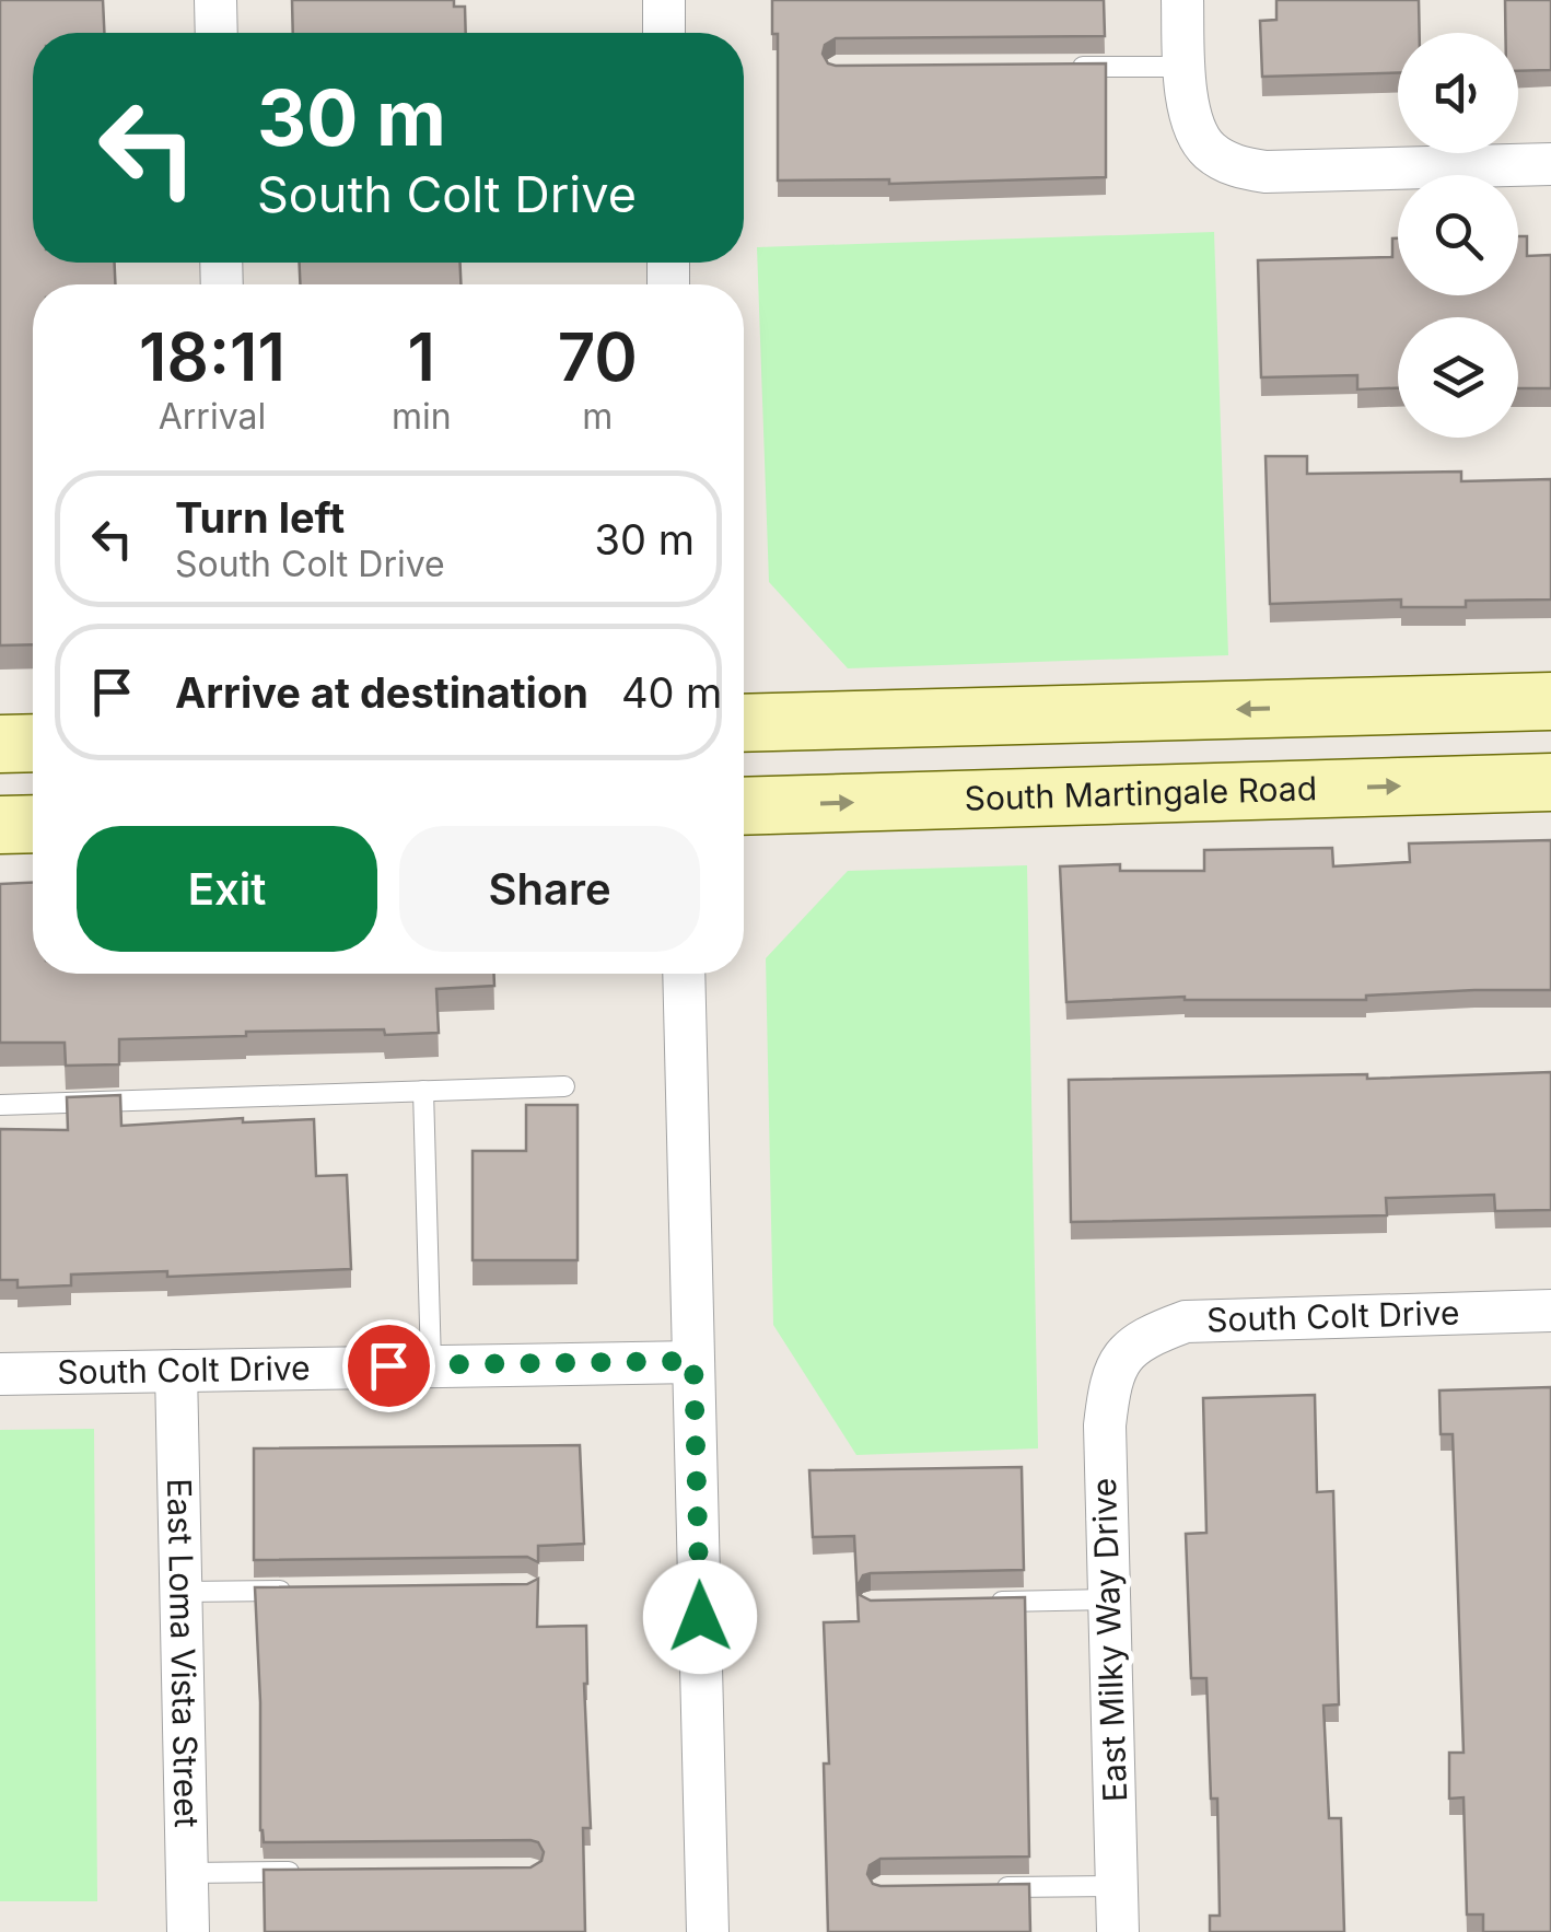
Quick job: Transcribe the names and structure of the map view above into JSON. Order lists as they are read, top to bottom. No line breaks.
{"streets":{"street":["South Martingale Road","South Colt Drive","East Milky Way Drive","East Loma Vista Street"]},"crossings":[["South Colt Drive","East Milky Way Drive"],["South Colt Drive","East Loma Vista Street"]],"page":{"turn":["30 m","South Colt Drive"],"eta":["18:11","Arrival","1","min","70","m"],"list":[{"name":"Turn left","note":"South Colt Drive","value":"30 m"},{"name":"Arrive at destination","value":"40 m"}],"buttons":["Exit","Share"]}}
